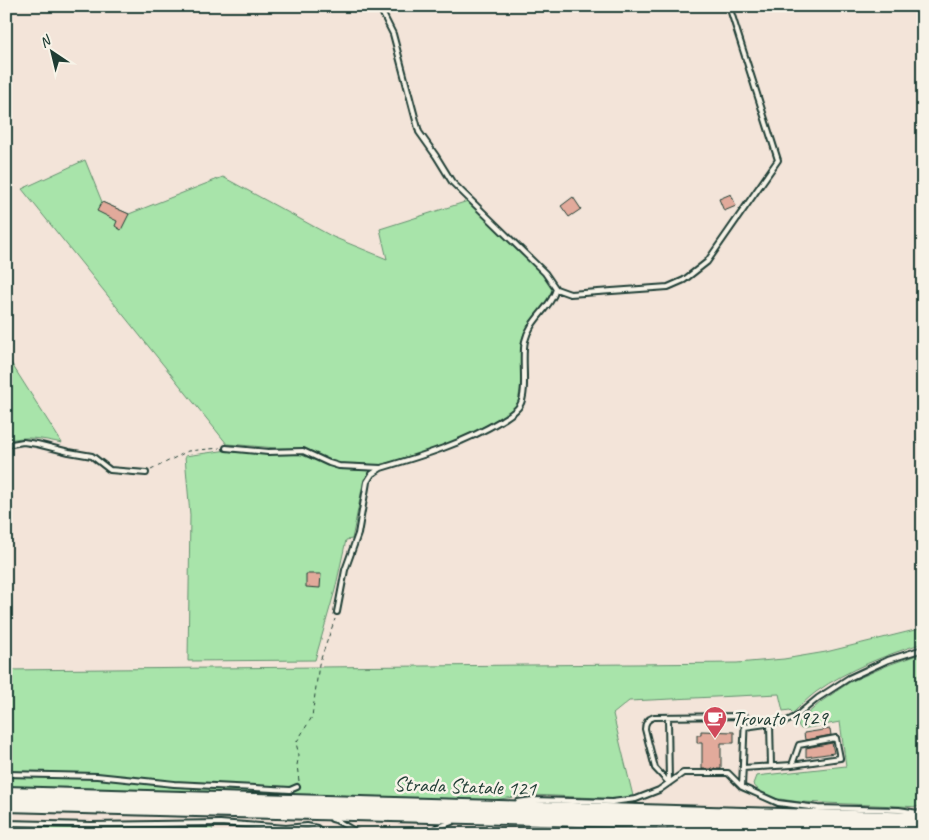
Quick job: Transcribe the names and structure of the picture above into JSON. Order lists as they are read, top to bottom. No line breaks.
{"streets":{"main road":["Strada Statale 121"]},"places":{"cafe":["Trovato 1929"]},"north":"top left"}
